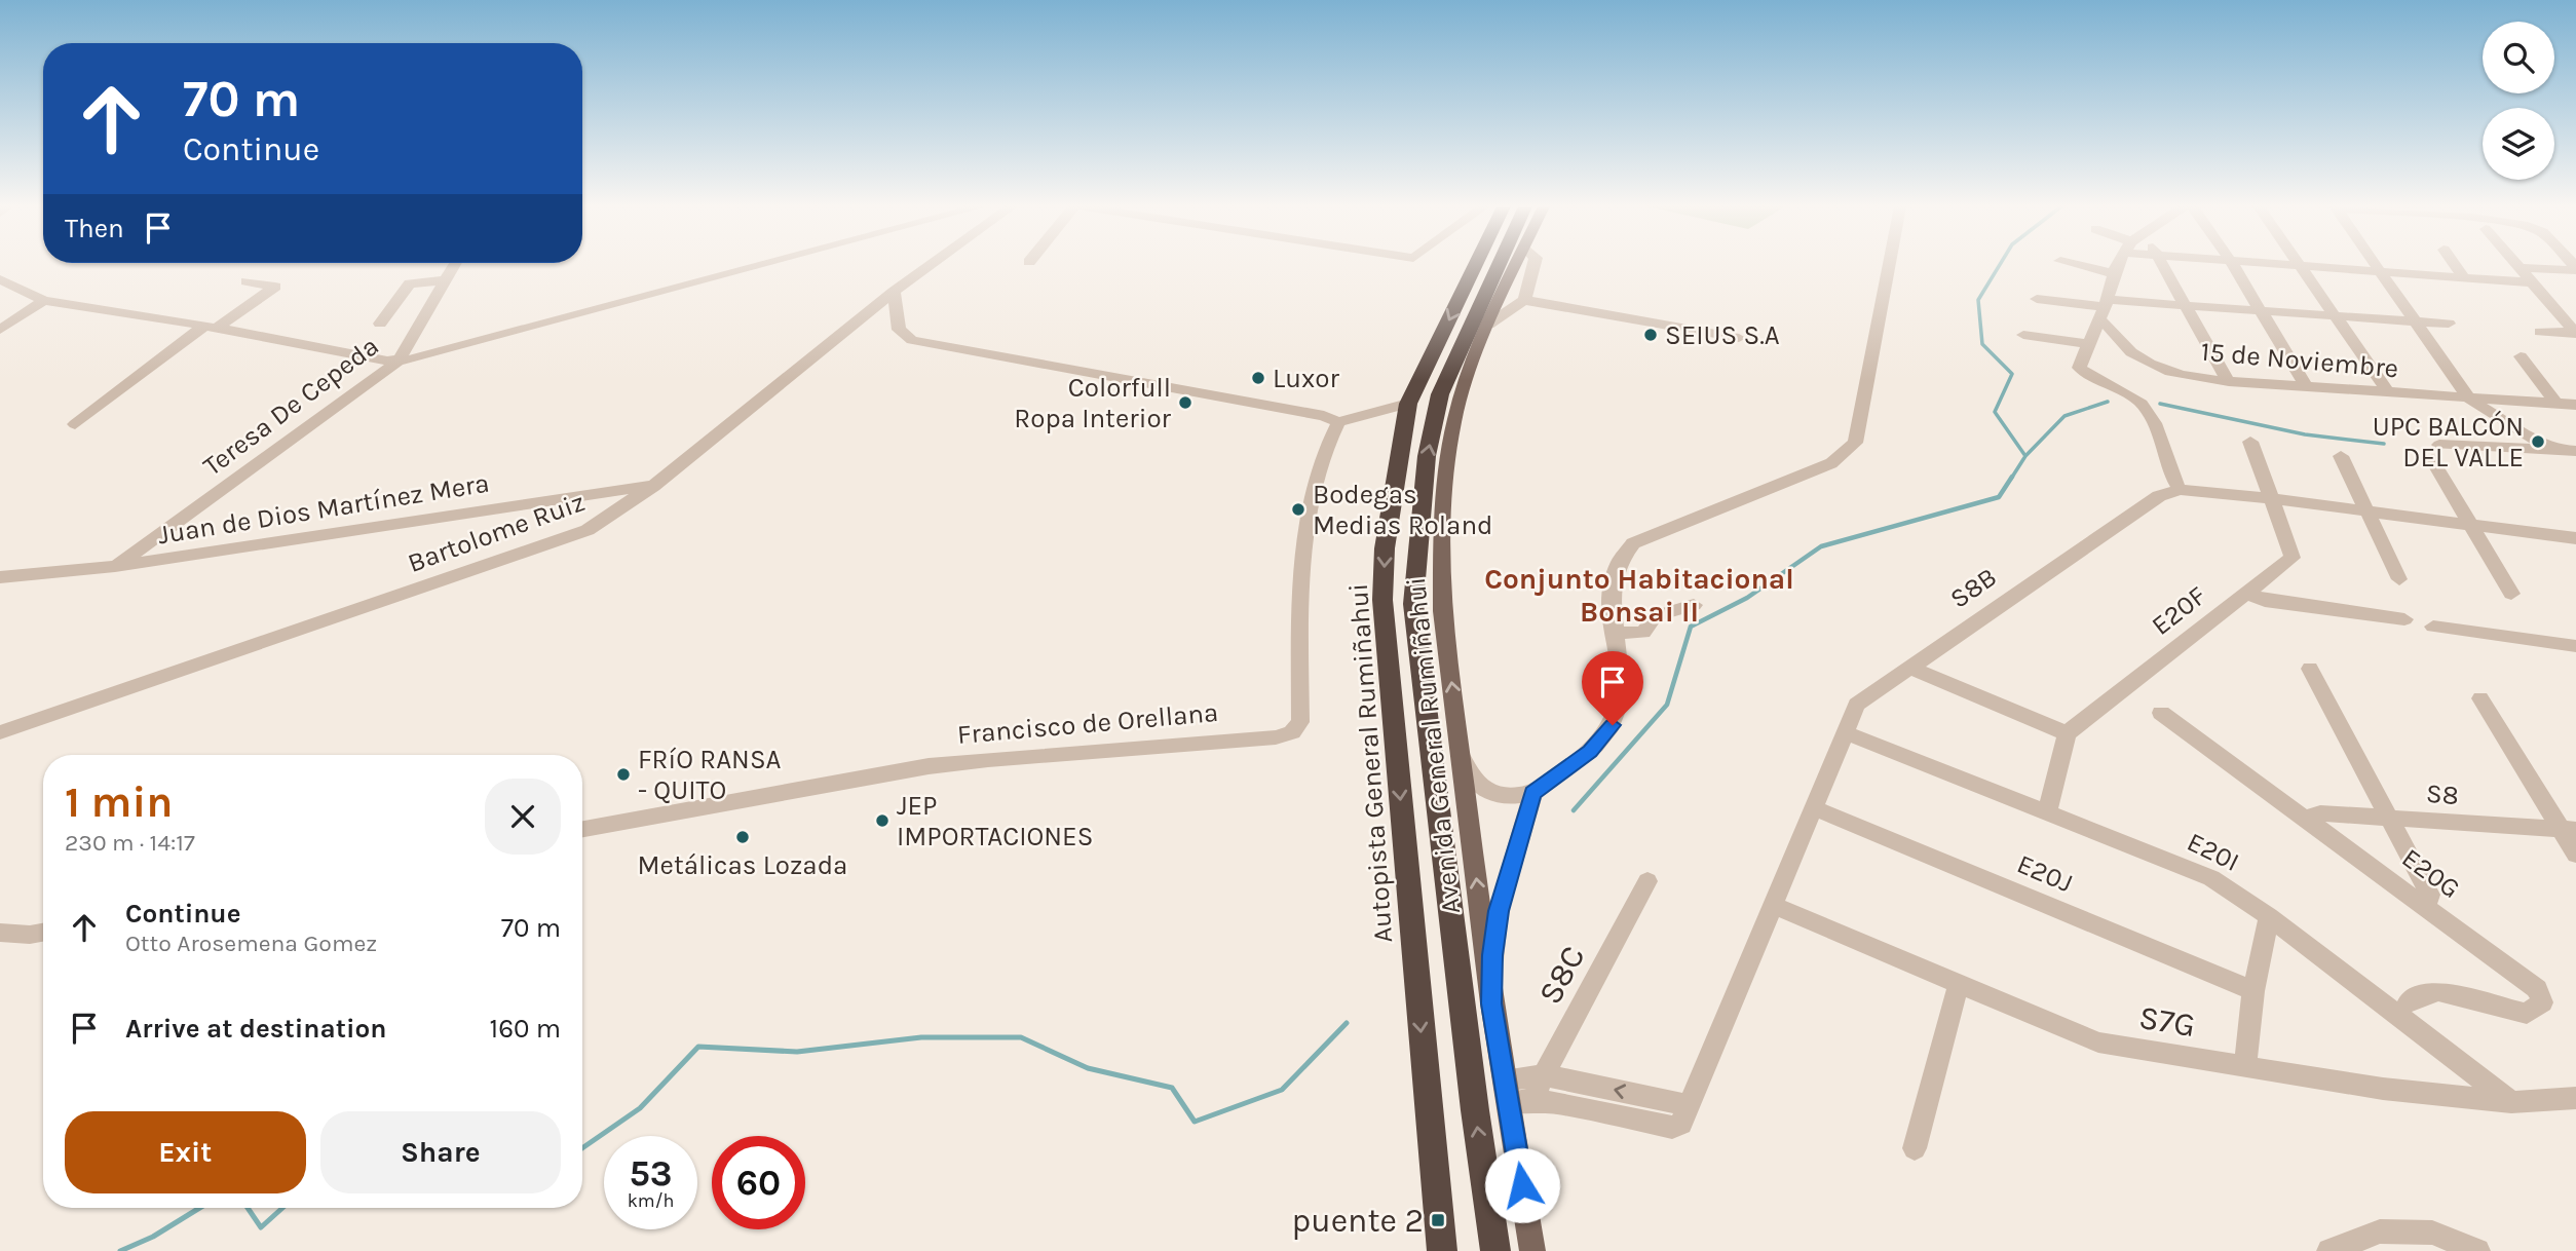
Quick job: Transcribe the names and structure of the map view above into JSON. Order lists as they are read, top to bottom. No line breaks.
{"streets":{"highway":["Autopista General Rumiñahui"],"main road":["Avenida General Rumiñahui"],"street":["15 de Noviembre","Teresa De Cepeda","Juan de Dios Martínez Mera","Bartolome Ruiz","S8B","E20F","Francisco de Orellana","S8","E20I","E20J","E20G","S8C","S7G"]},"crossings":[["Teresa De Cepeda","Juan de Dios Martínez Mera"],["Juan de Dios Martínez Mera","Bartolome Ruiz"],["S8B","E20I"],["S8B","E20J"],["S8B","S8C"],["S8B","S7G"],["S8","E20G"],["E20I","S7G"]],"one_way":["Avenida General Rumiñahui"],"districts":["Conjunto Habitacional Bonsai II"],"places":{"other":["SEIUS S.A","Luxor","Colorfull Ropa Interior","UPC BALCÓN DEL VALLE","Bodegas Medias Roland","FRíO RANSA - QUITO","JEP IMPORTACIONES","Metálicas Lozada"],"transit":["puente 2"]},"page":{"turn":["70 m","Continue"],"then":"Then","heading":["1 min","230 m · 14:17"],"list":[{"name":"Continue","note":"Otto Arosemena Gomez","value":"70 m"},{"name":"Arrive at destination","value":"160 m"}],"buttons":["Exit","Share"],"speed":"53 km/h","limit":"60"}}
